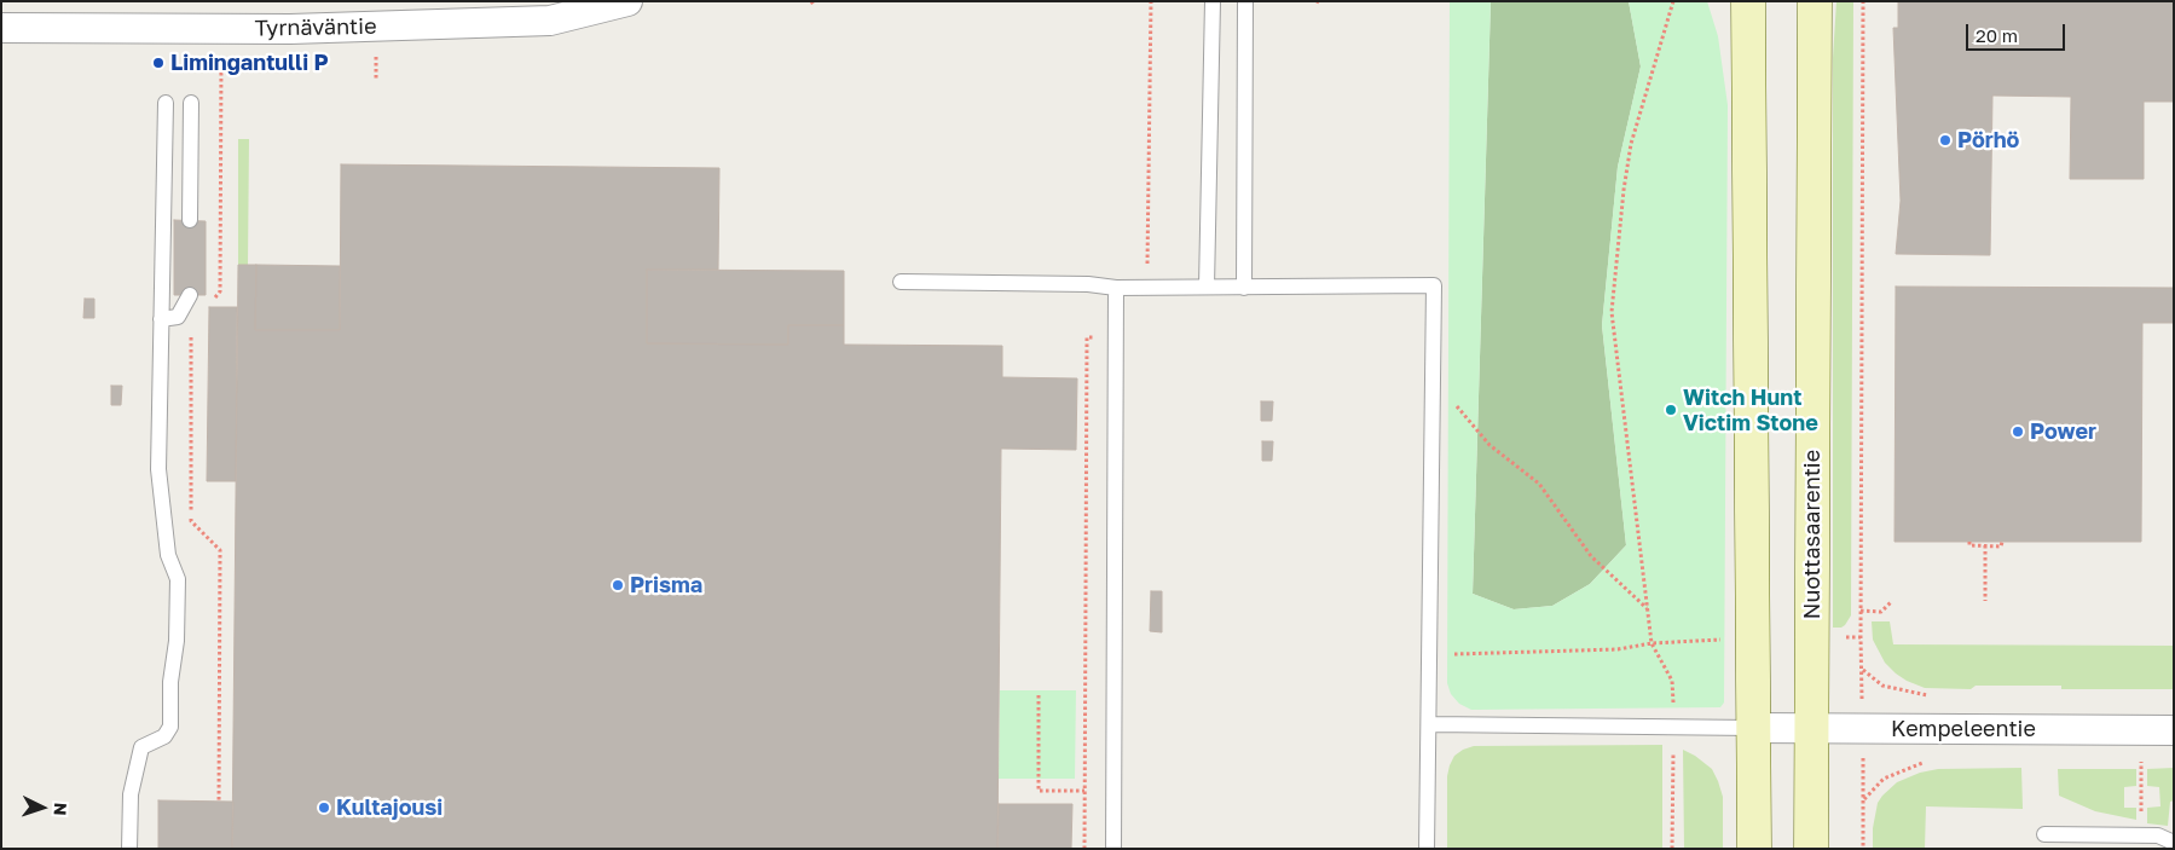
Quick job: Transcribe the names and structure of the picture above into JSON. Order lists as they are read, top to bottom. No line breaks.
{"streets":{"main road":["Nuottasaarentie"],"street":["Tyrnäväntie","Kempeleentie"]},"crossings":[["Nuottasaarentie","Kempeleentie"]],"places":["Limingantulli P","Pörhö","Witch Hunt Victim Stone","Power","Prisma","Kultajousi"],"scale_bar":"20 m","north":"right"}
